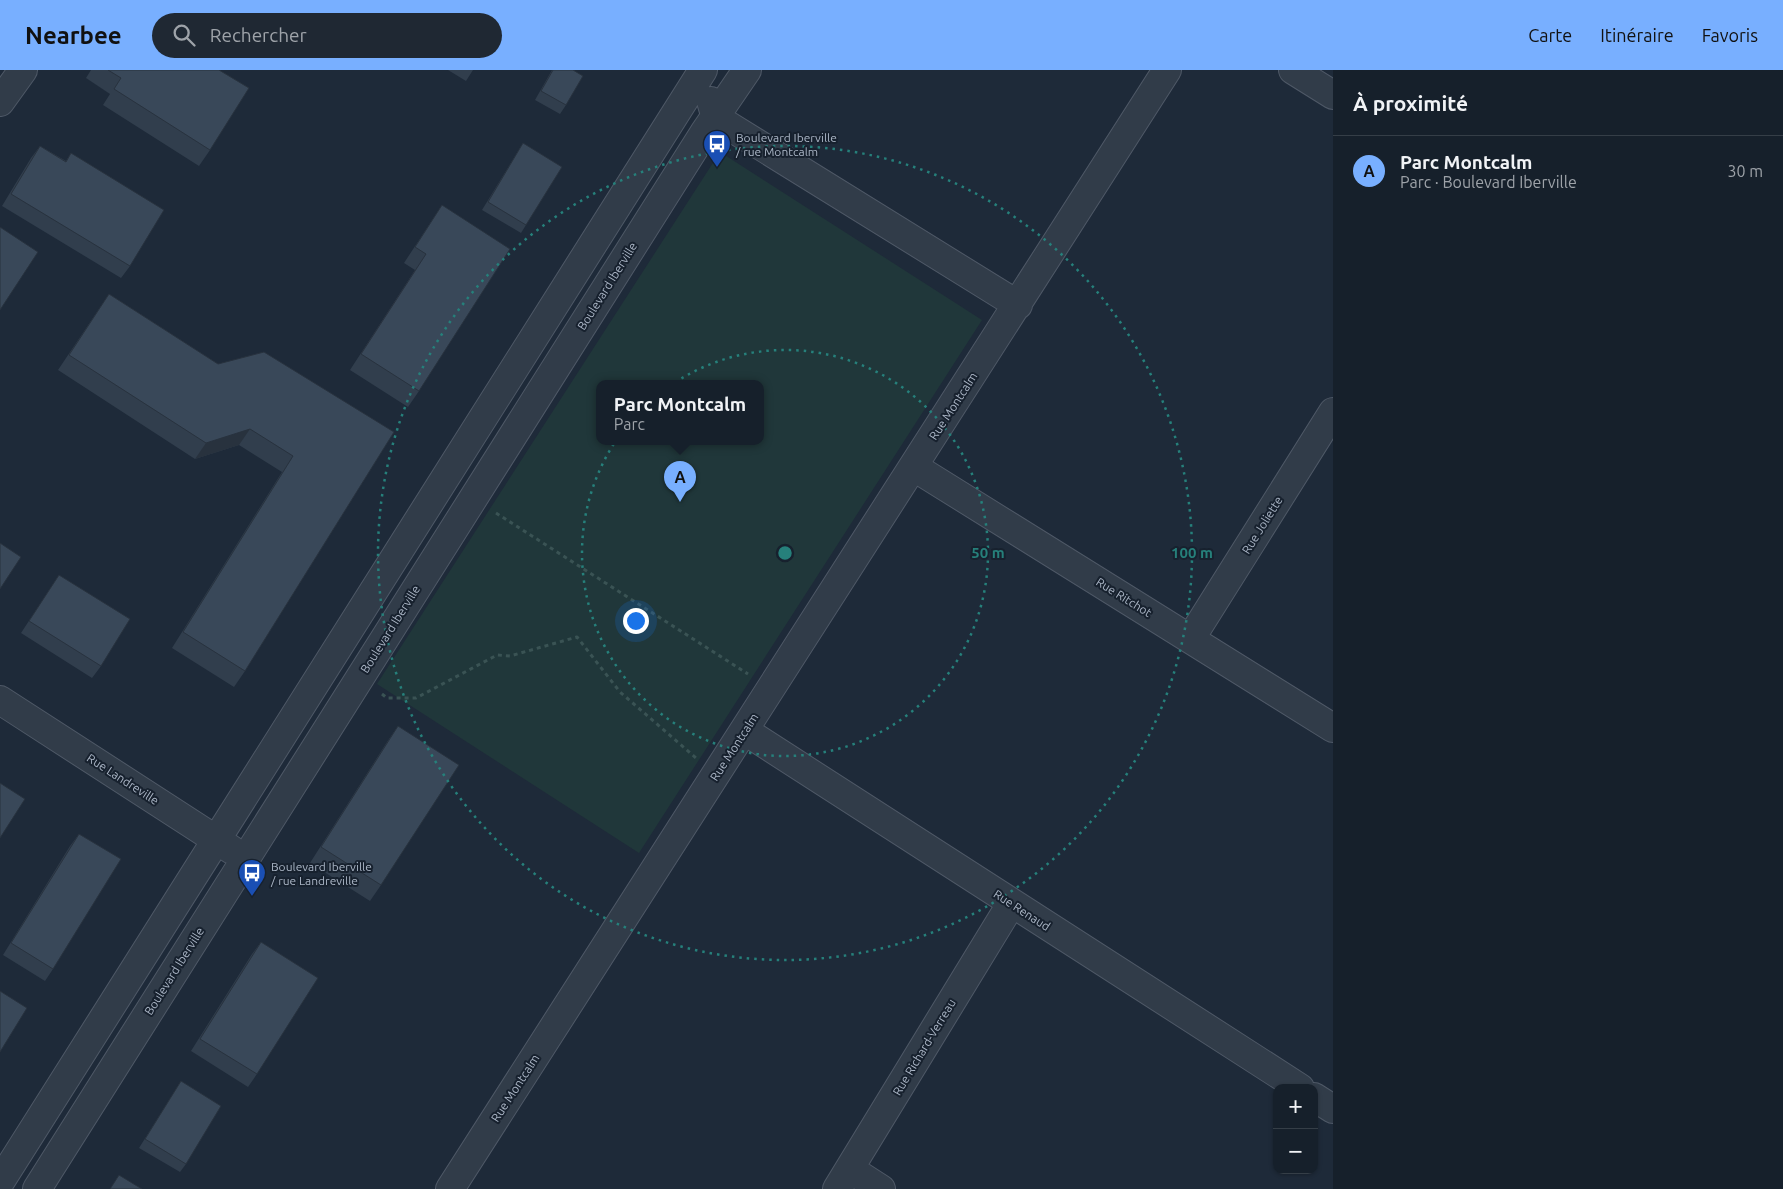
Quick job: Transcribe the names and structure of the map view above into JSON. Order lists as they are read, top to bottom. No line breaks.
{"streets":{"street":["Boulevard Iberville","Rue Montcalm","Rue Joliette","Rue Ritchot","Rue Landreville","Rue Renaud","Rue Richard-Verreau"]},"crossings":[["Boulevard Iberville","Rue Landreville"],["Rue Montcalm","Rue Ritchot"],["Rue Montcalm","Rue Renaud"],["Rue Joliette","Rue Ritchot"],["Rue Renaud","Rue Richard-Verreau"]],"places":{"bus stop":["Boulevard Iberville / rue Montcalm","Boulevard Iberville / rue Landreville"]},"page":{"header":"Nearbee","search":"Rechercher","nav":["Carte","Itinéraire","Favoris"],"heading":"À proximité","list":[{"mark":"A","name":"Parc Montcalm","note":"Parc · Boulevard Iberville","value":"30 m"}],"popup":["Parc Montcalm","Parc"],"pins":"A","map_buttons":["+","−"]},"rings":["50 m","100 m"]}
